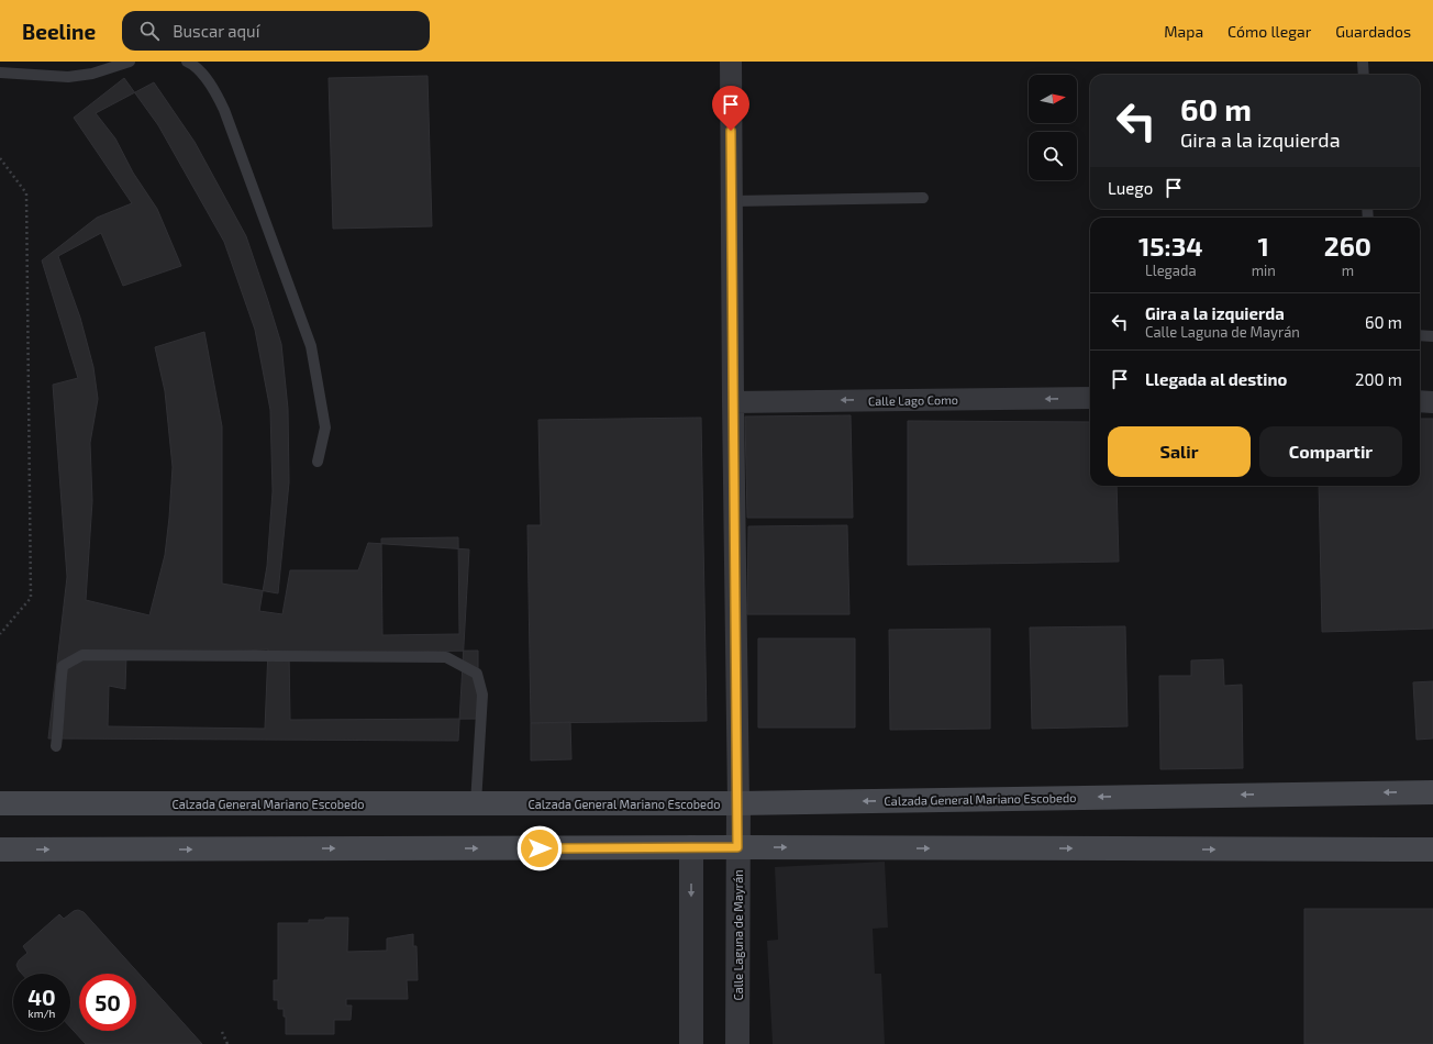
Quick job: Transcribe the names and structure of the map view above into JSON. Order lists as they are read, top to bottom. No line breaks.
{"streets":{"main road":["Calzada General Mariano Escobedo"],"street":["Calle Lago Como","Calle Laguna de Mayrán"]},"crossings":[["Calle Lago Como","Calle Laguna de Mayrán"],["Calzada General Mariano Escobedo","Calle Laguna de Mayrán"]],"one_way":["Calle Lago Como"],"north":"right","page":{"header":"Beeline","search":"Buscar aquí","nav":["Mapa","Cómo llegar","Guardados"],"turn":["60 m","Gira a la izquierda"],"then":"Luego","eta":["15:34","Llegada","1","min","260","m"],"list":[{"name":"Gira a la izquierda","note":"Calle Laguna de Mayrán","value":"60 m"},{"name":"Llegada al destino","value":"200 m"}],"buttons":["Salir","Compartir"],"speed":"40 km/h","limit":"50"}}
